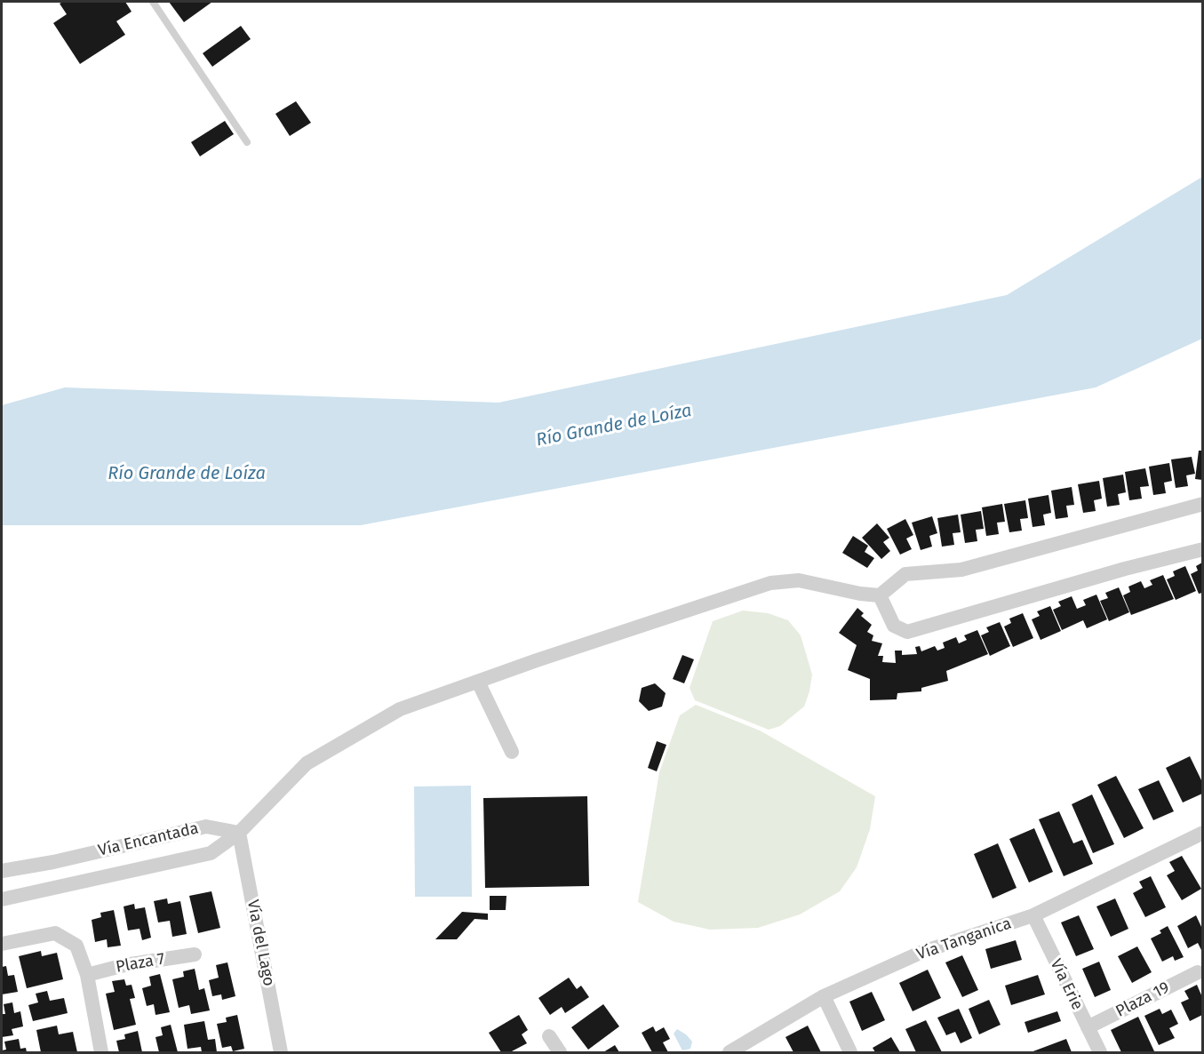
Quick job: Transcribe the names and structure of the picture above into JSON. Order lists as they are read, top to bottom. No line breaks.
{"streets":{"street":["Vía Encantada","Vía Tanganica","Vía del Lago","Plaza 7","Vía Erie","Plaza 19"]},"crossings":[["Vía Encantada","Vía del Lago"],["Vía Tanganica","Vía Erie"],["Vía Erie","Plaza 19"]],"water":["Río Grande de Loíza"]}
